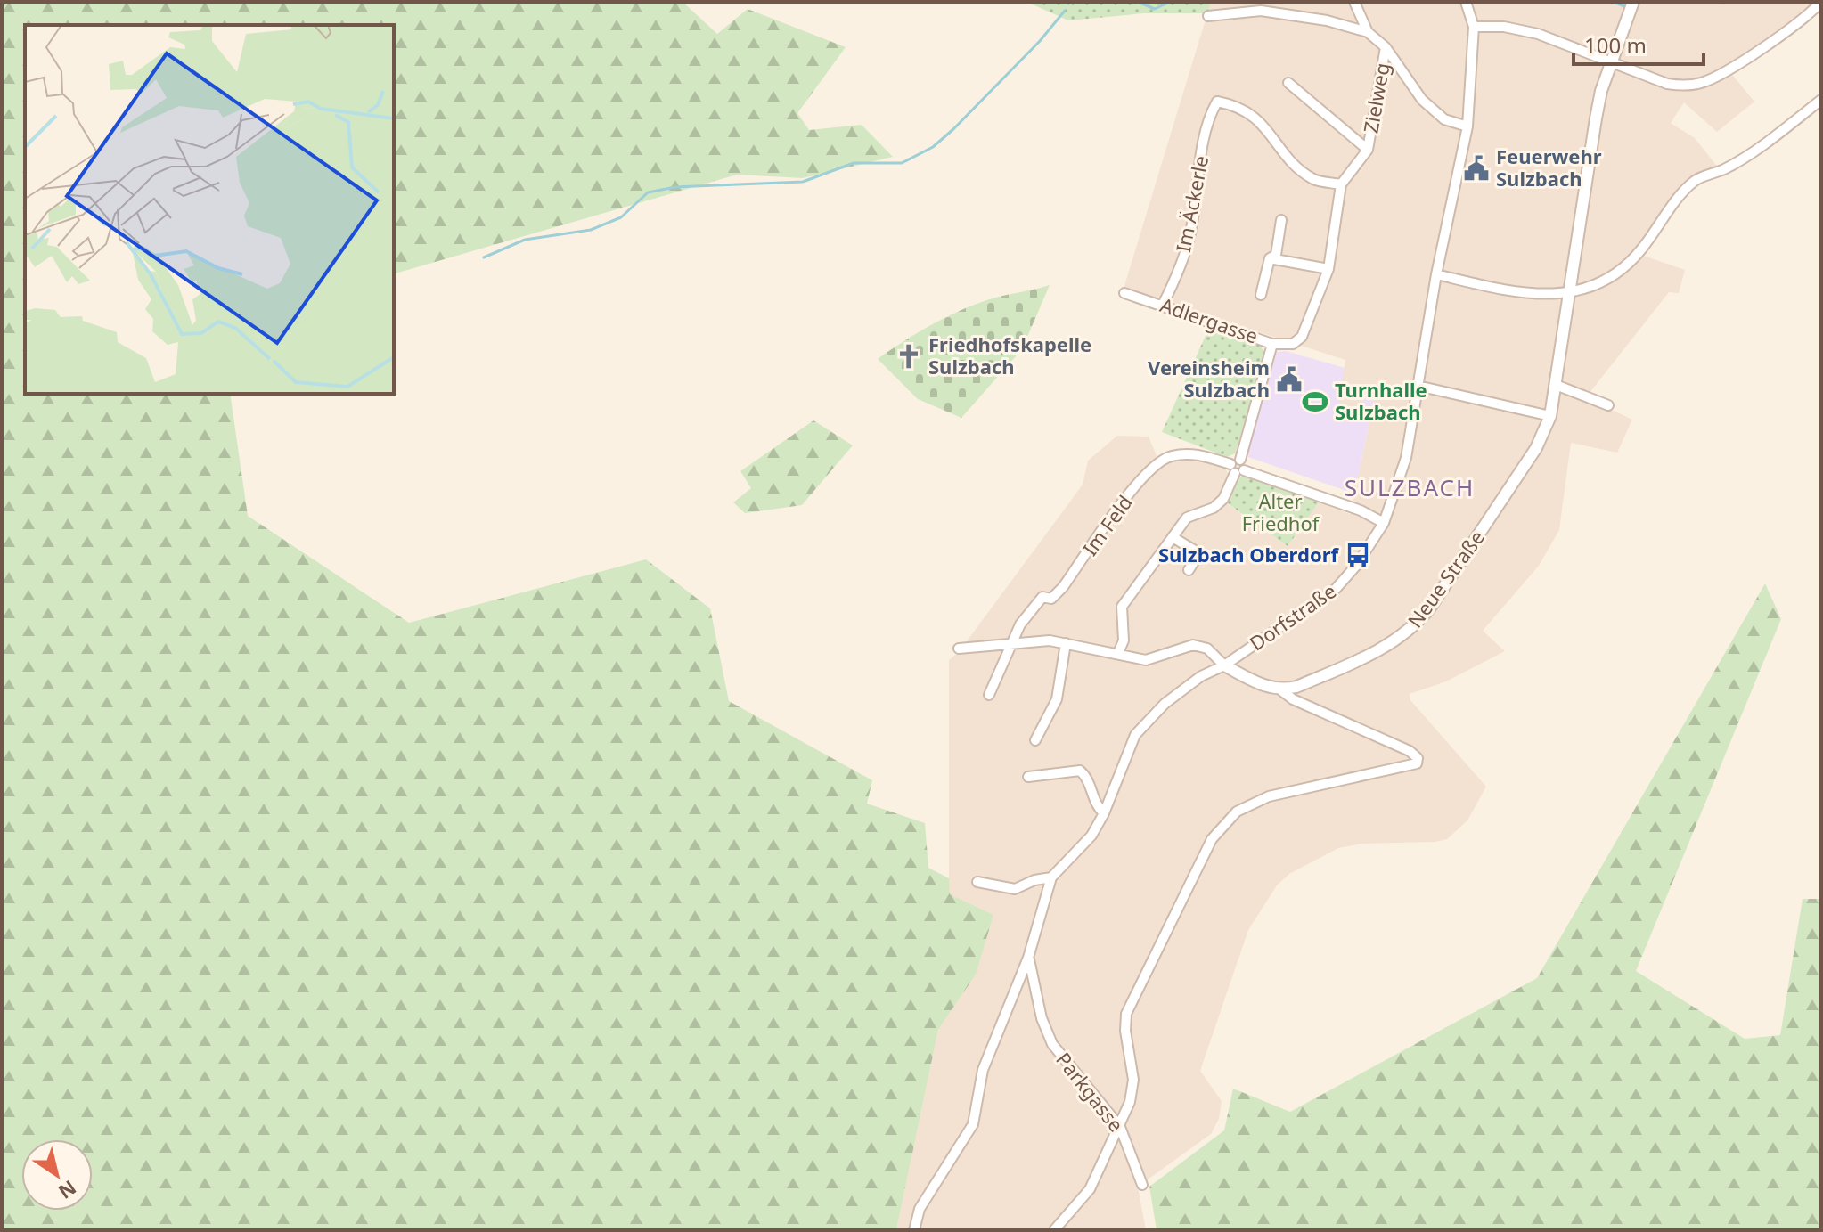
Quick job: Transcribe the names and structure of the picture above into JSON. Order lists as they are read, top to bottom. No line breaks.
{"streets":{"street":["Zielweg","Im Äckerle","Adlergasse","Im Feld","Neue Straße","Dorfstraße","Parkgasse"]},"crossings":[["Zielweg","Im Äckerle"],["Zielweg","Adlergasse"],["Im Äckerle","Adlergasse"],["Im Feld","Dorfstraße"],["Dorfstraße","Parkgasse"]],"districts":["SULZBACH"],"parks":["Alter Friedhof"],"places":{"public building":["Feuerwehr Sulzbach","Vereinsheim Sulzbach"],"church":["Friedhofskapelle Sulzbach"],"sports":["Turnhalle Sulzbach"],"bus stop":["Sulzbach Oberdorf"]},"scale_bar":"100 m","north":"bottom right"}
